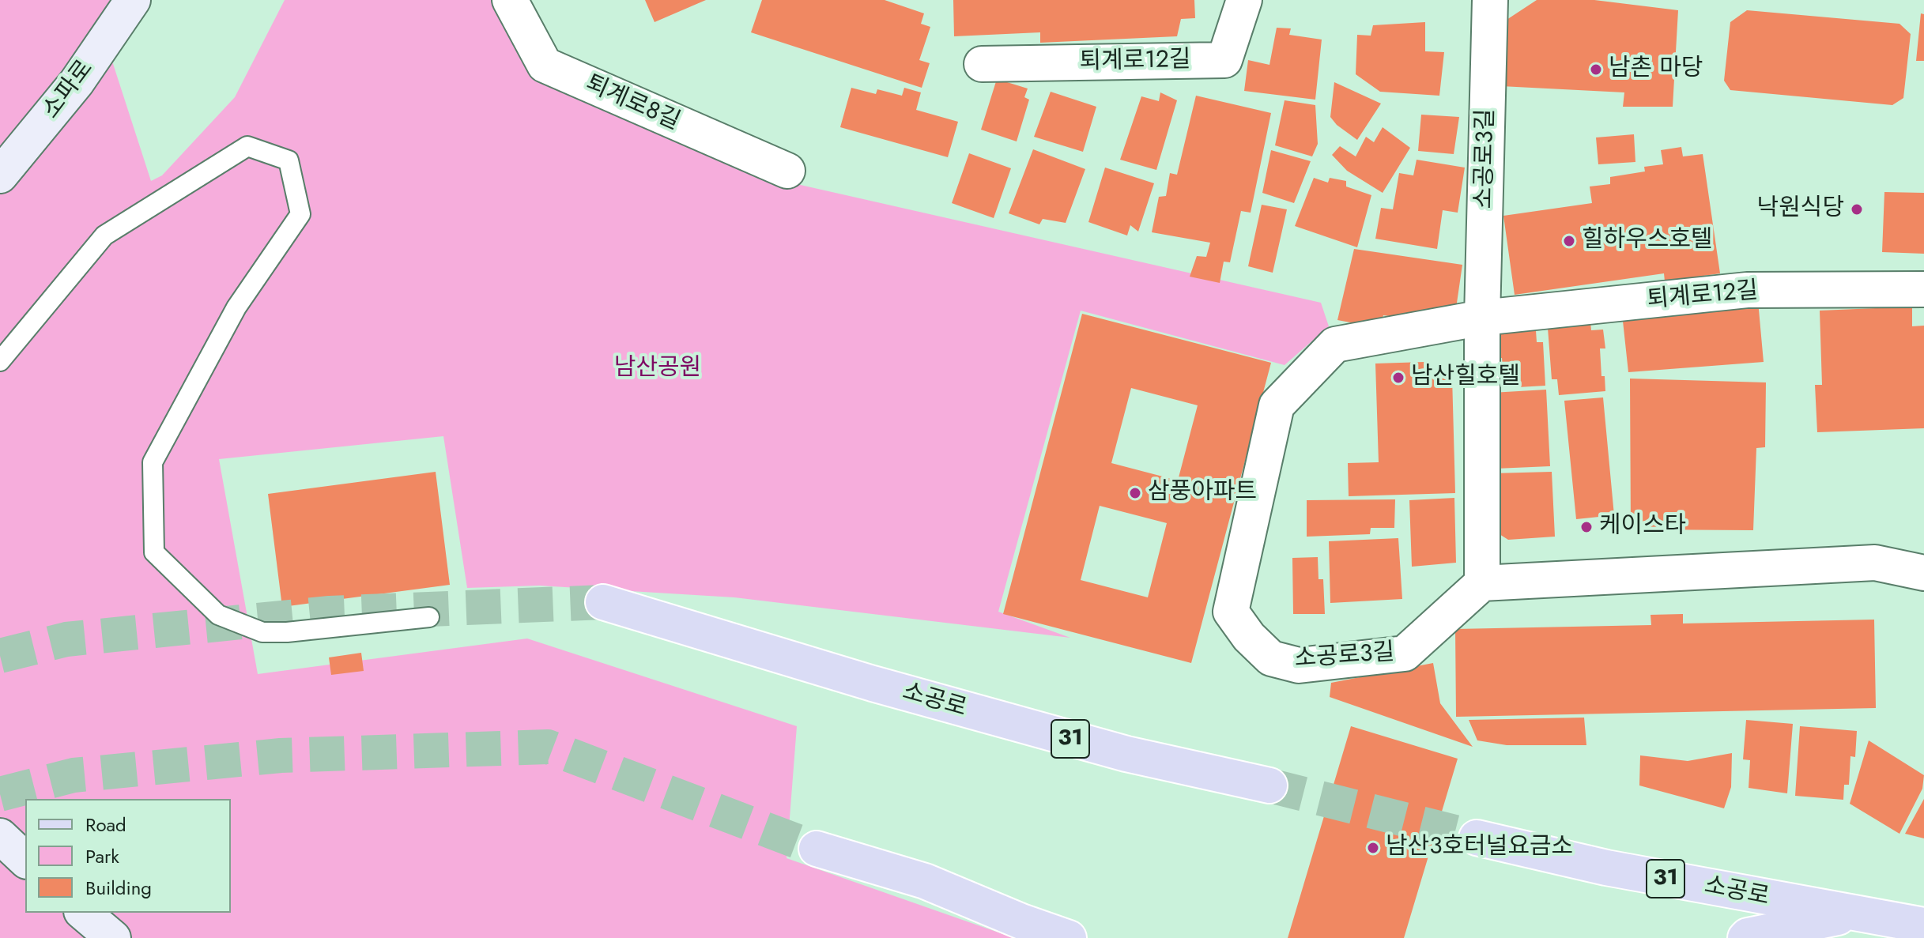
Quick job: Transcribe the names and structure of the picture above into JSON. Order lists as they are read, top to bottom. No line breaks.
{"streets":{"main road":["소공로","31"],"street":["퇴계로12길","소파로","퇴계로8길","소공로3길"]},"crossings":[["퇴계로12길","소공로3길"]],"parks":["남산공원"],"places":["남촌 마당","낙원식당","힐하우스호텔","남산힐호텔","삼풍아파트","케이스타","남산3호터널요금소"],"legend":["Road","Park","Building"]}
